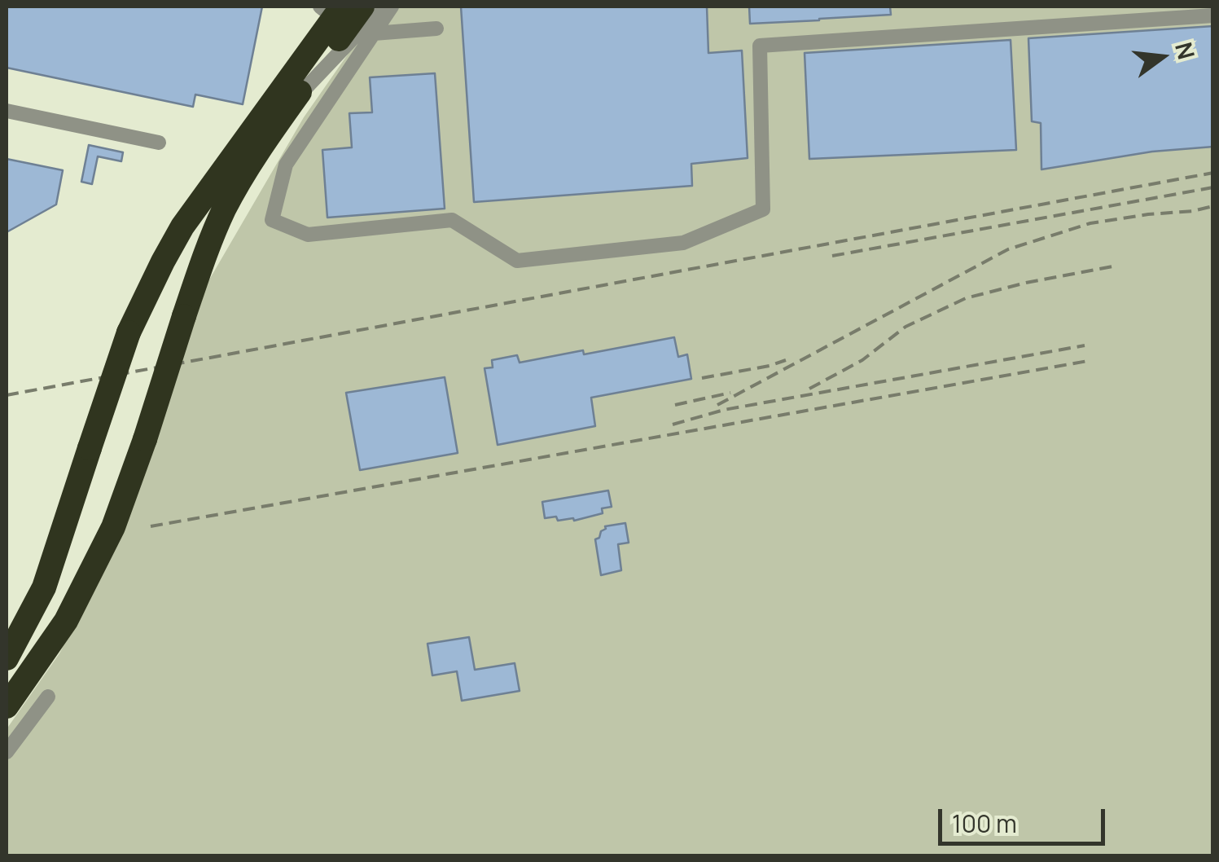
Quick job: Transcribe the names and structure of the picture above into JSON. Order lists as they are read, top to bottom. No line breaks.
{"scale_bar":"100 m","north":"right"}
